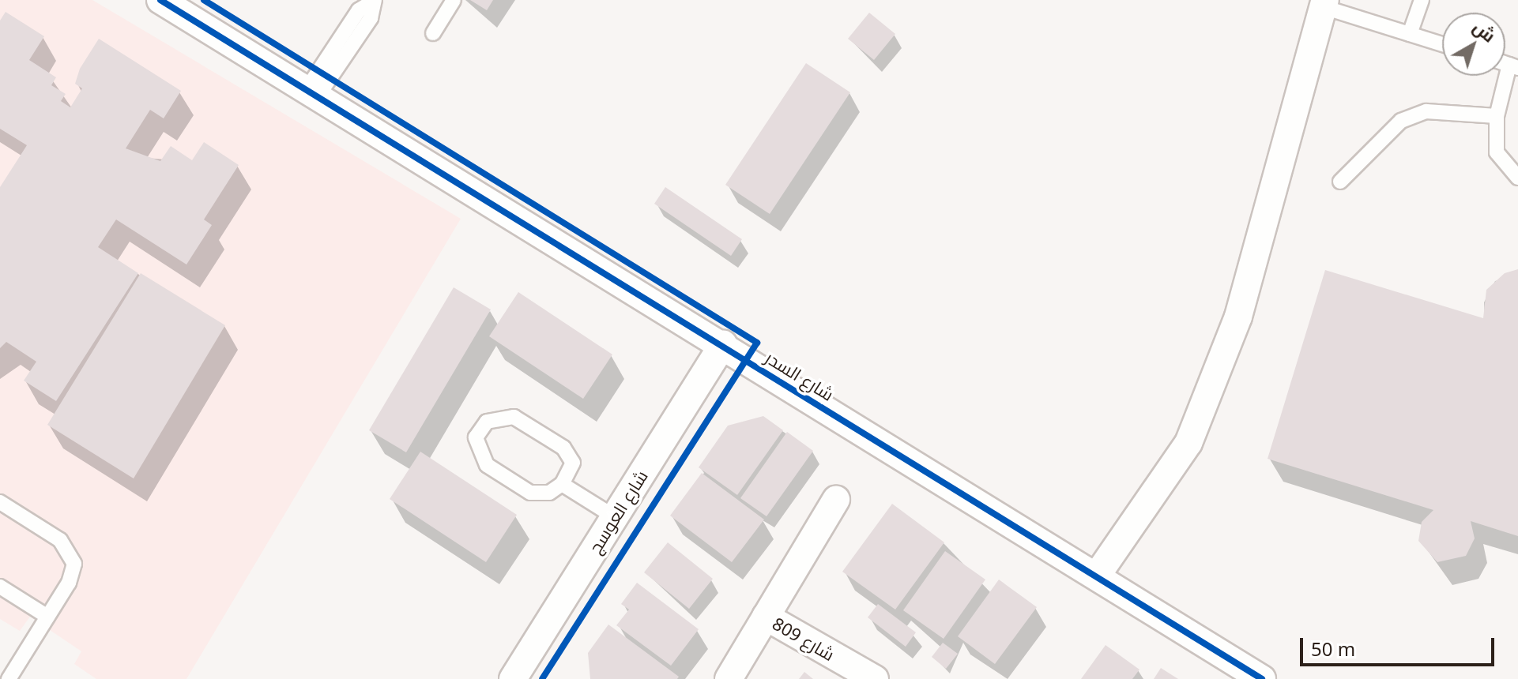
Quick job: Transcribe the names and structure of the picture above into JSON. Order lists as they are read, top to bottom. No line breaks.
{"streets":{"street":["شارع السدر","شارع العوسج","شارع 809"]},"crossings":[["شارع السدر","شارع العوسج"]],"scale_bar":"50 m","north":"top right"}
